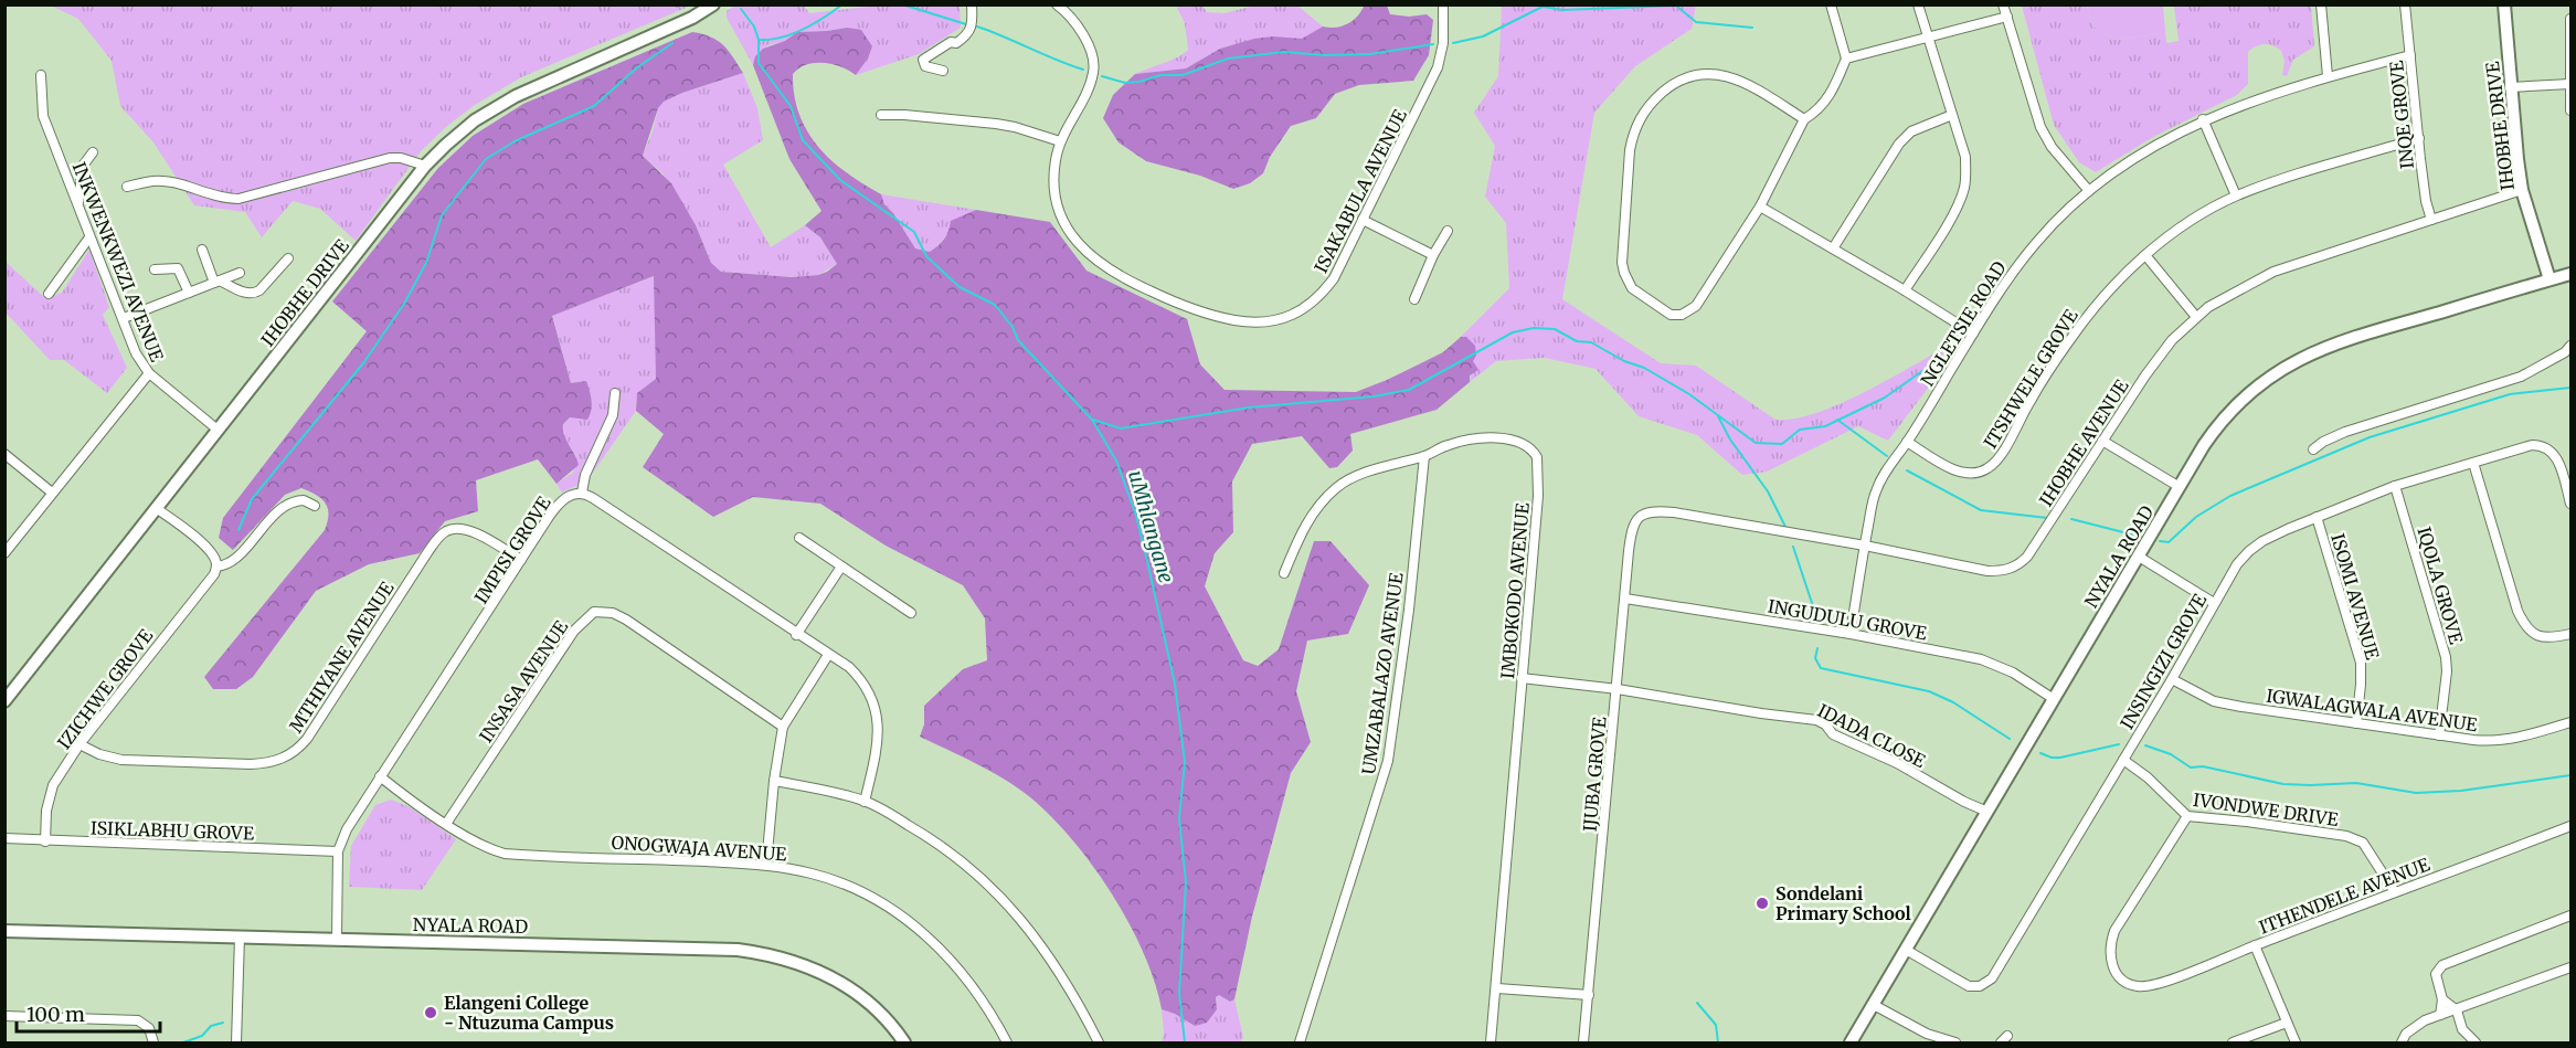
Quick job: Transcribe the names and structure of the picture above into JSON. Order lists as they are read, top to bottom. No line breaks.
{"streets":{"street":["INQE GROVE","IHOBHE DRIVE","ISAKABULA AVENUE","INKWENKWEZI AVENUE","NGLETSIE ROAD","ITSHWELE GROVE","IHOBHE AVENUE","IMPISI GROVE","NYALA ROAD","IQOLA GROVE","IMBOKODO AVENUE","ISOMI AVENUE","INGUDULU GROVE","MTHIYANE AVENUE","INSINGIZI GROVE","UMZABALAZO AVENUE","INSASA AVENUE","IZICHWE GROVE","IGWALAGWALA AVENUE","IDADA CLOSE","IJUBA GROVE","IVONDWE DRIVE","ISIKLABHU GROVE","ONOGWAJA AVENUE","ITHENDELE AVENUE"]},"crossings":[["INQE GROVE","NGLETSIE ROAD"],["INQE GROVE","ITSHWELE GROVE"],["INQE GROVE","IHOBHE AVENUE"],["IHOBHE DRIVE","INKWENKWEZI AVENUE"],["IHOBHE DRIVE","IHOBHE AVENUE"],["IHOBHE DRIVE","NYALA ROAD"],["NGLETSIE ROAD","ITSHWELE GROVE"],["NGLETSIE ROAD","IHOBHE AVENUE"],["NGLETSIE ROAD","INGUDULU GROVE"],["IHOBHE AVENUE","IJUBA GROVE"],["IMPISI GROVE","NYALA ROAD"],["IMPISI GROVE","MTHIYANE AVENUE"],["IMPISI GROVE","ISIKLABHU GROVE"],["IMPISI GROVE","ONOGWAJA AVENUE"],["NYALA ROAD","INGUDULU GROVE"],["NYALA ROAD","INSINGIZI GROVE"],["NYALA ROAD","IDADA CLOSE"],["IQOLA GROVE","INSINGIZI GROVE"],["IQOLA GROVE","IGWALAGWALA AVENUE"],["IMBOKODO AVENUE","UMZABALAZO AVENUE"],["IMBOKODO AVENUE","IDADA CLOSE"],["ISOMI AVENUE","INSINGIZI GROVE"],["ISOMI AVENUE","IGWALAGWALA AVENUE"],["INGUDULU GROVE","IJUBA GROVE"],["MTHIYANE AVENUE","IZICHWE GROVE"],["INSINGIZI GROVE","IGWALAGWALA AVENUE"],["INSINGIZI GROVE","IVONDWE DRIVE"],["INSASA AVENUE","ONOGWAJA AVENUE"],["IZICHWE GROVE","ISIKLABHU GROVE"],["IDADA CLOSE","IJUBA GROVE"],["IVONDWE DRIVE","ITHENDELE AVENUE"]],"water":["uMhlangane"],"places":["Sondelani Primary School","Elangeni College - Ntuzuma Campus"],"scale_bar":"100 m"}
